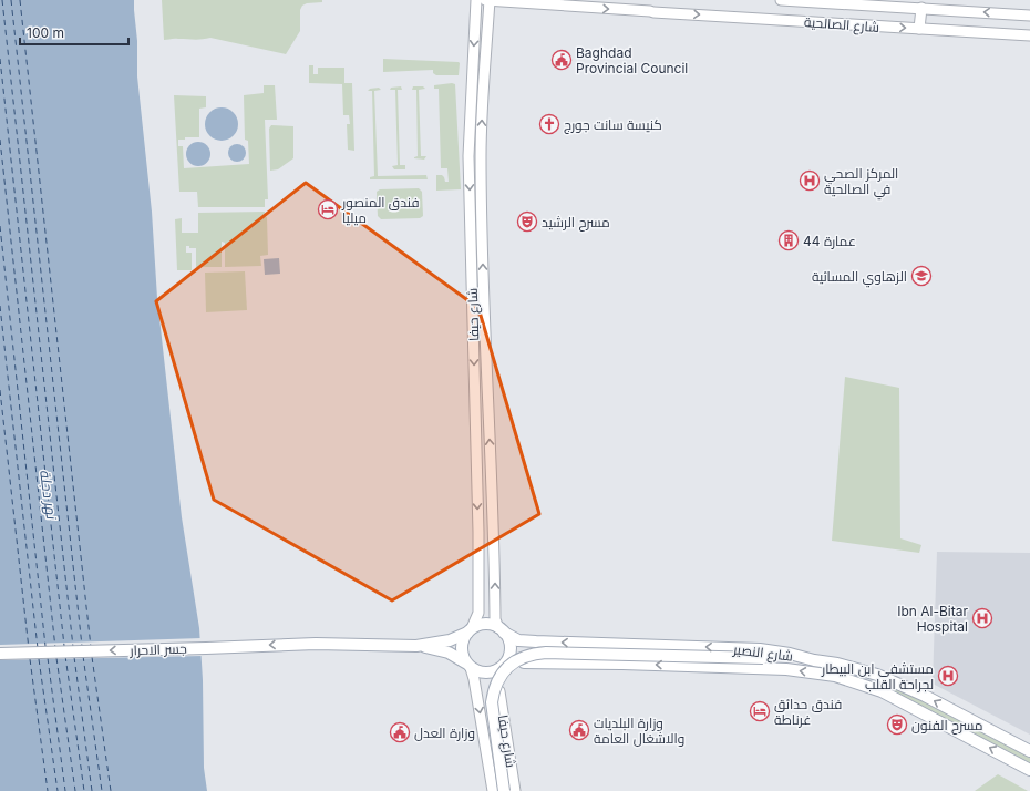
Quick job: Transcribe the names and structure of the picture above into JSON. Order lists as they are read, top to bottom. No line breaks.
{"streets":{"main road":["شارع الصالحية","شارع حيفا","جسر الاحرار","شارع النصیر"]},"crossings":[["شارع الصالحية","شارع حيفا"],["شارع حيفا","شارع النصیر"]],"one_way":["جسر الاحرار","شارع النصیر"],"water":["نهر دجلة"],"places":{"public building":["Baghdad Provincial Council","وزارة البلديات والاشغال العامة","وزارة العدل"],"church":["كنيسة سانت جورج"],"hospital":["المركز الصحي في الصالحية","Ibn Al-Bitar Hospital","مستشفى ابن البيطار لجراحة القلب"],"hotel":["فندق المنصور ميليا","فندق حدائق غرناطة"],"theatre":["مسرح الرشيد","مسرح الفنون"],"building":["عمارة 44"],"school or university":["الزهاوي المسائية"]},"scale_bar":"100 m"}
